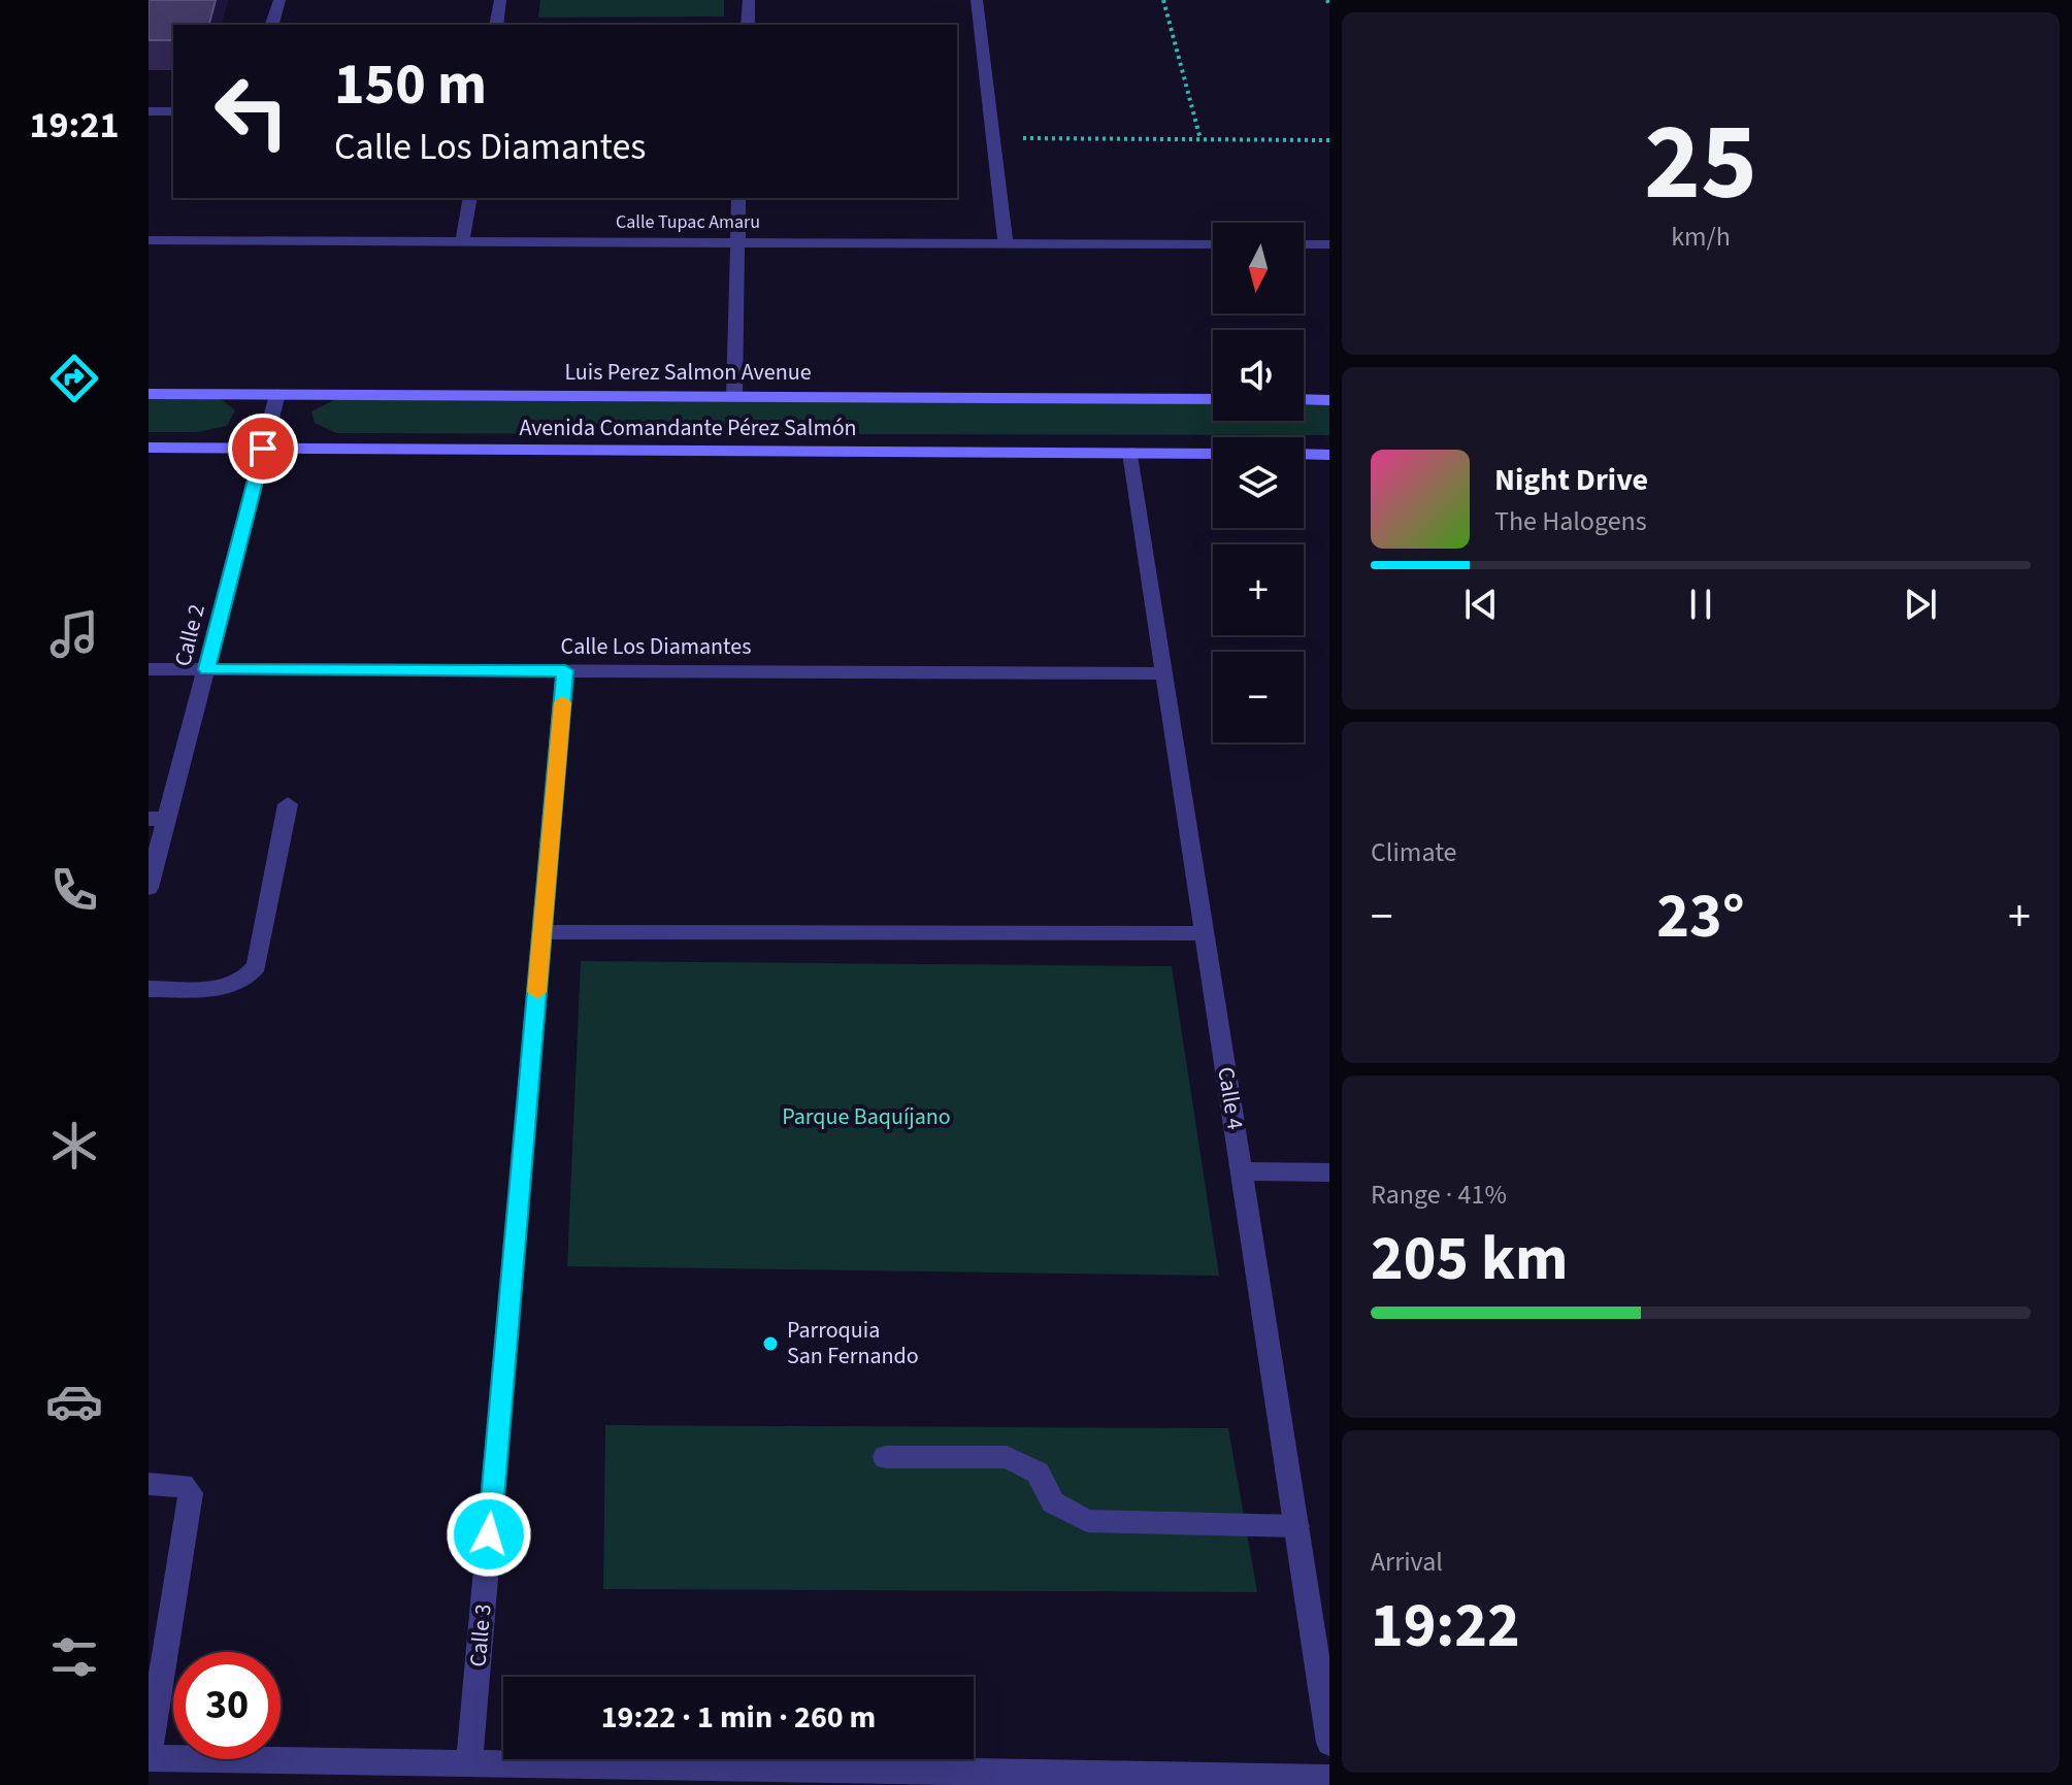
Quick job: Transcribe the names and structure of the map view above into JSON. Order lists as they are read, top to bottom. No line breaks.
{"streets":{"main road":["Luis Perez Salmon Avenue","Avenida Comandante Pérez Salmón"],"street":["Calle Tupac Amaru","Calle 2","Calle Los Diamantes","Calle 4","Calle 3"]},"crossings":[["Luis Perez Salmon Avenue","Calle 2"],["Avenida Comandante Pérez Salmón","Calle 2"],["Avenida Comandante Pérez Salmón","Calle 4"],["Calle 2","Calle Los Diamantes"],["Calle Los Diamantes","Calle 4"],["Calle Los Diamantes","Calle 3"]],"parks":["Parque Baquíjano"],"places":["Parroquia San Fernando"],"north":"bottom","page":{"tabs":"19:21","tile":[["25","km/h"],"Climate",["Range · 41%","205 km"],["Arrival","19:22"]],"turn":["150 m","Calle Los Diamantes"],"map_buttons":["+","−"],"song":["Night Drive","The Halogens"],"heat":["−","23°","+"],"limit":"30","trip":"19:22 · 1 min · 260 m"}}
